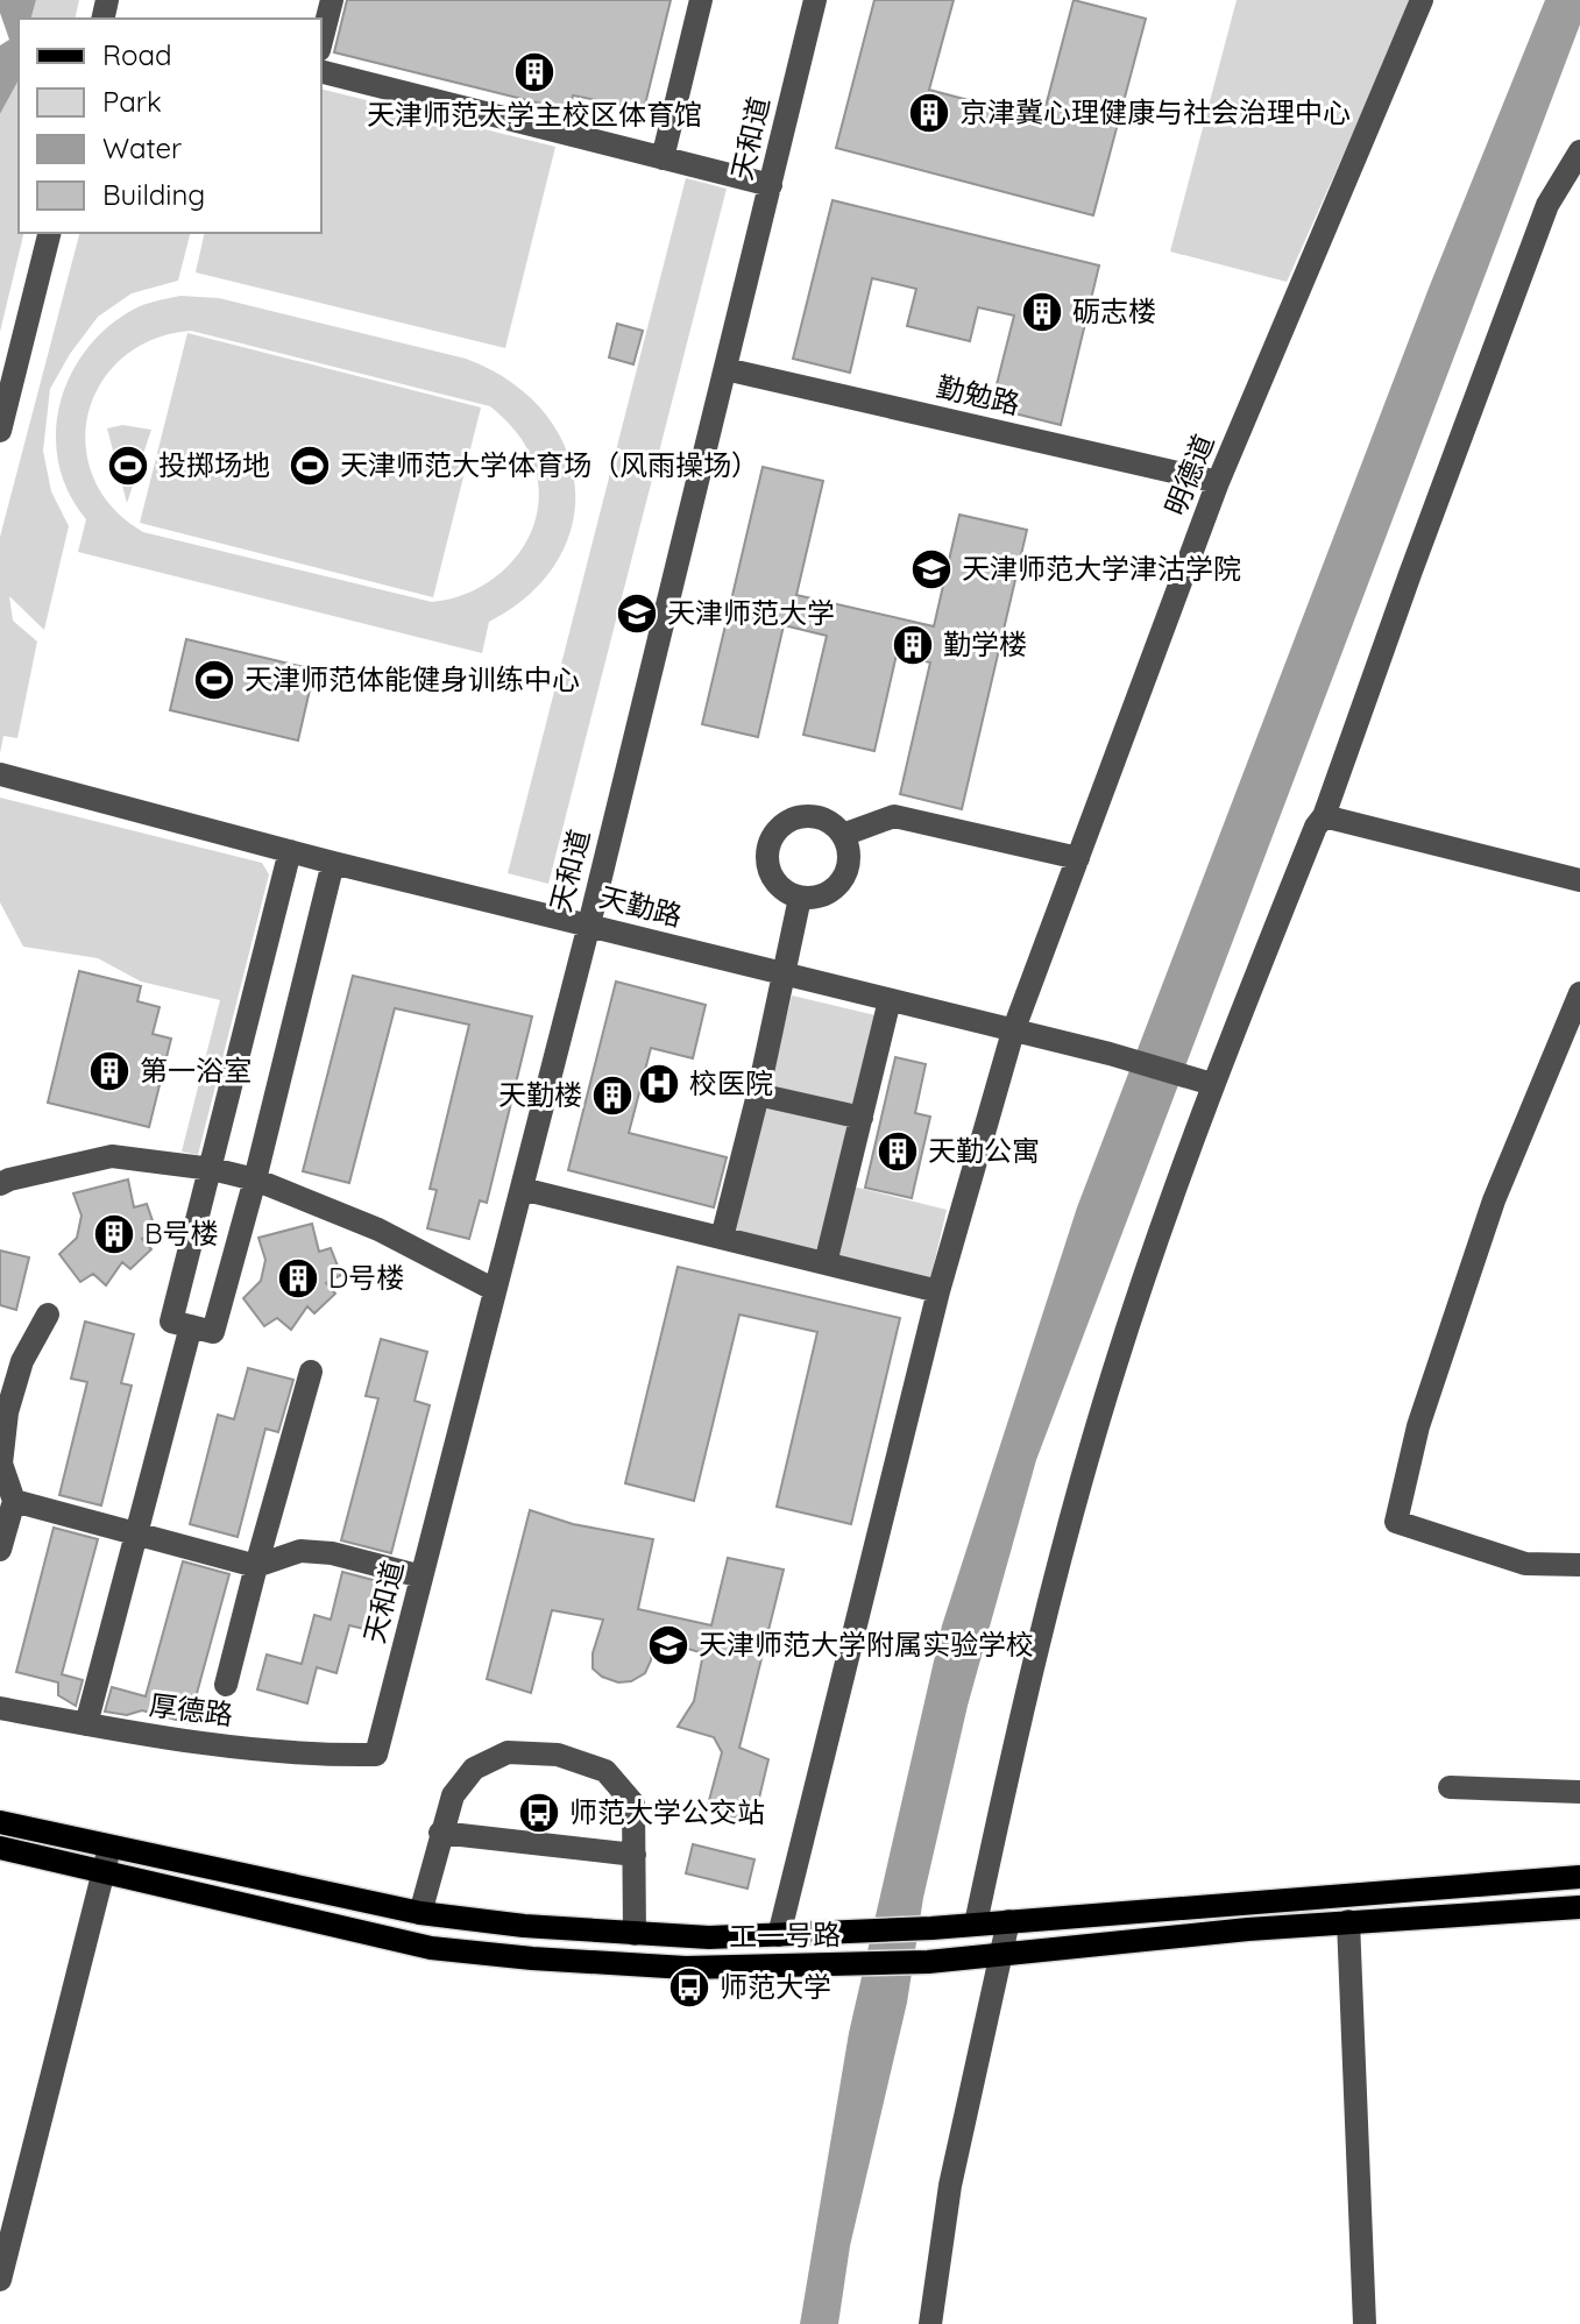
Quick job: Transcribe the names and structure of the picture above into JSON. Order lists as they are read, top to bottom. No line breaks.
{"streets":{"main road":["工一号路"],"street":["天和道","勤勉路","明德道","天勤路","厚德路"]},"crossings":[["天和道","勤勉路"],["天和道","天勤路"],["天和道","厚德路"],["勤勉路","明德道"],["明德道","天勤路"],["明德道","工一号路"]],"places":{"building":["天津师范大学主校区体育馆","京津冀心理健康与社会治理中心","砺志楼","勤学楼","第一浴室","天勤楼","天勤公寓","B号楼","D号楼"],"sports":["投掷场地","天津师范大学体育场（风雨操场）","天津师范体能健身训练中心"],"school or university":["天津师范大学津沽学院","天津师范大学","天津师范大学附属实验学校"],"hospital":["校医院"],"bus stop":["师范大学公交站","师范大学"]},"legend":["Road","Park","Water","Building"]}
